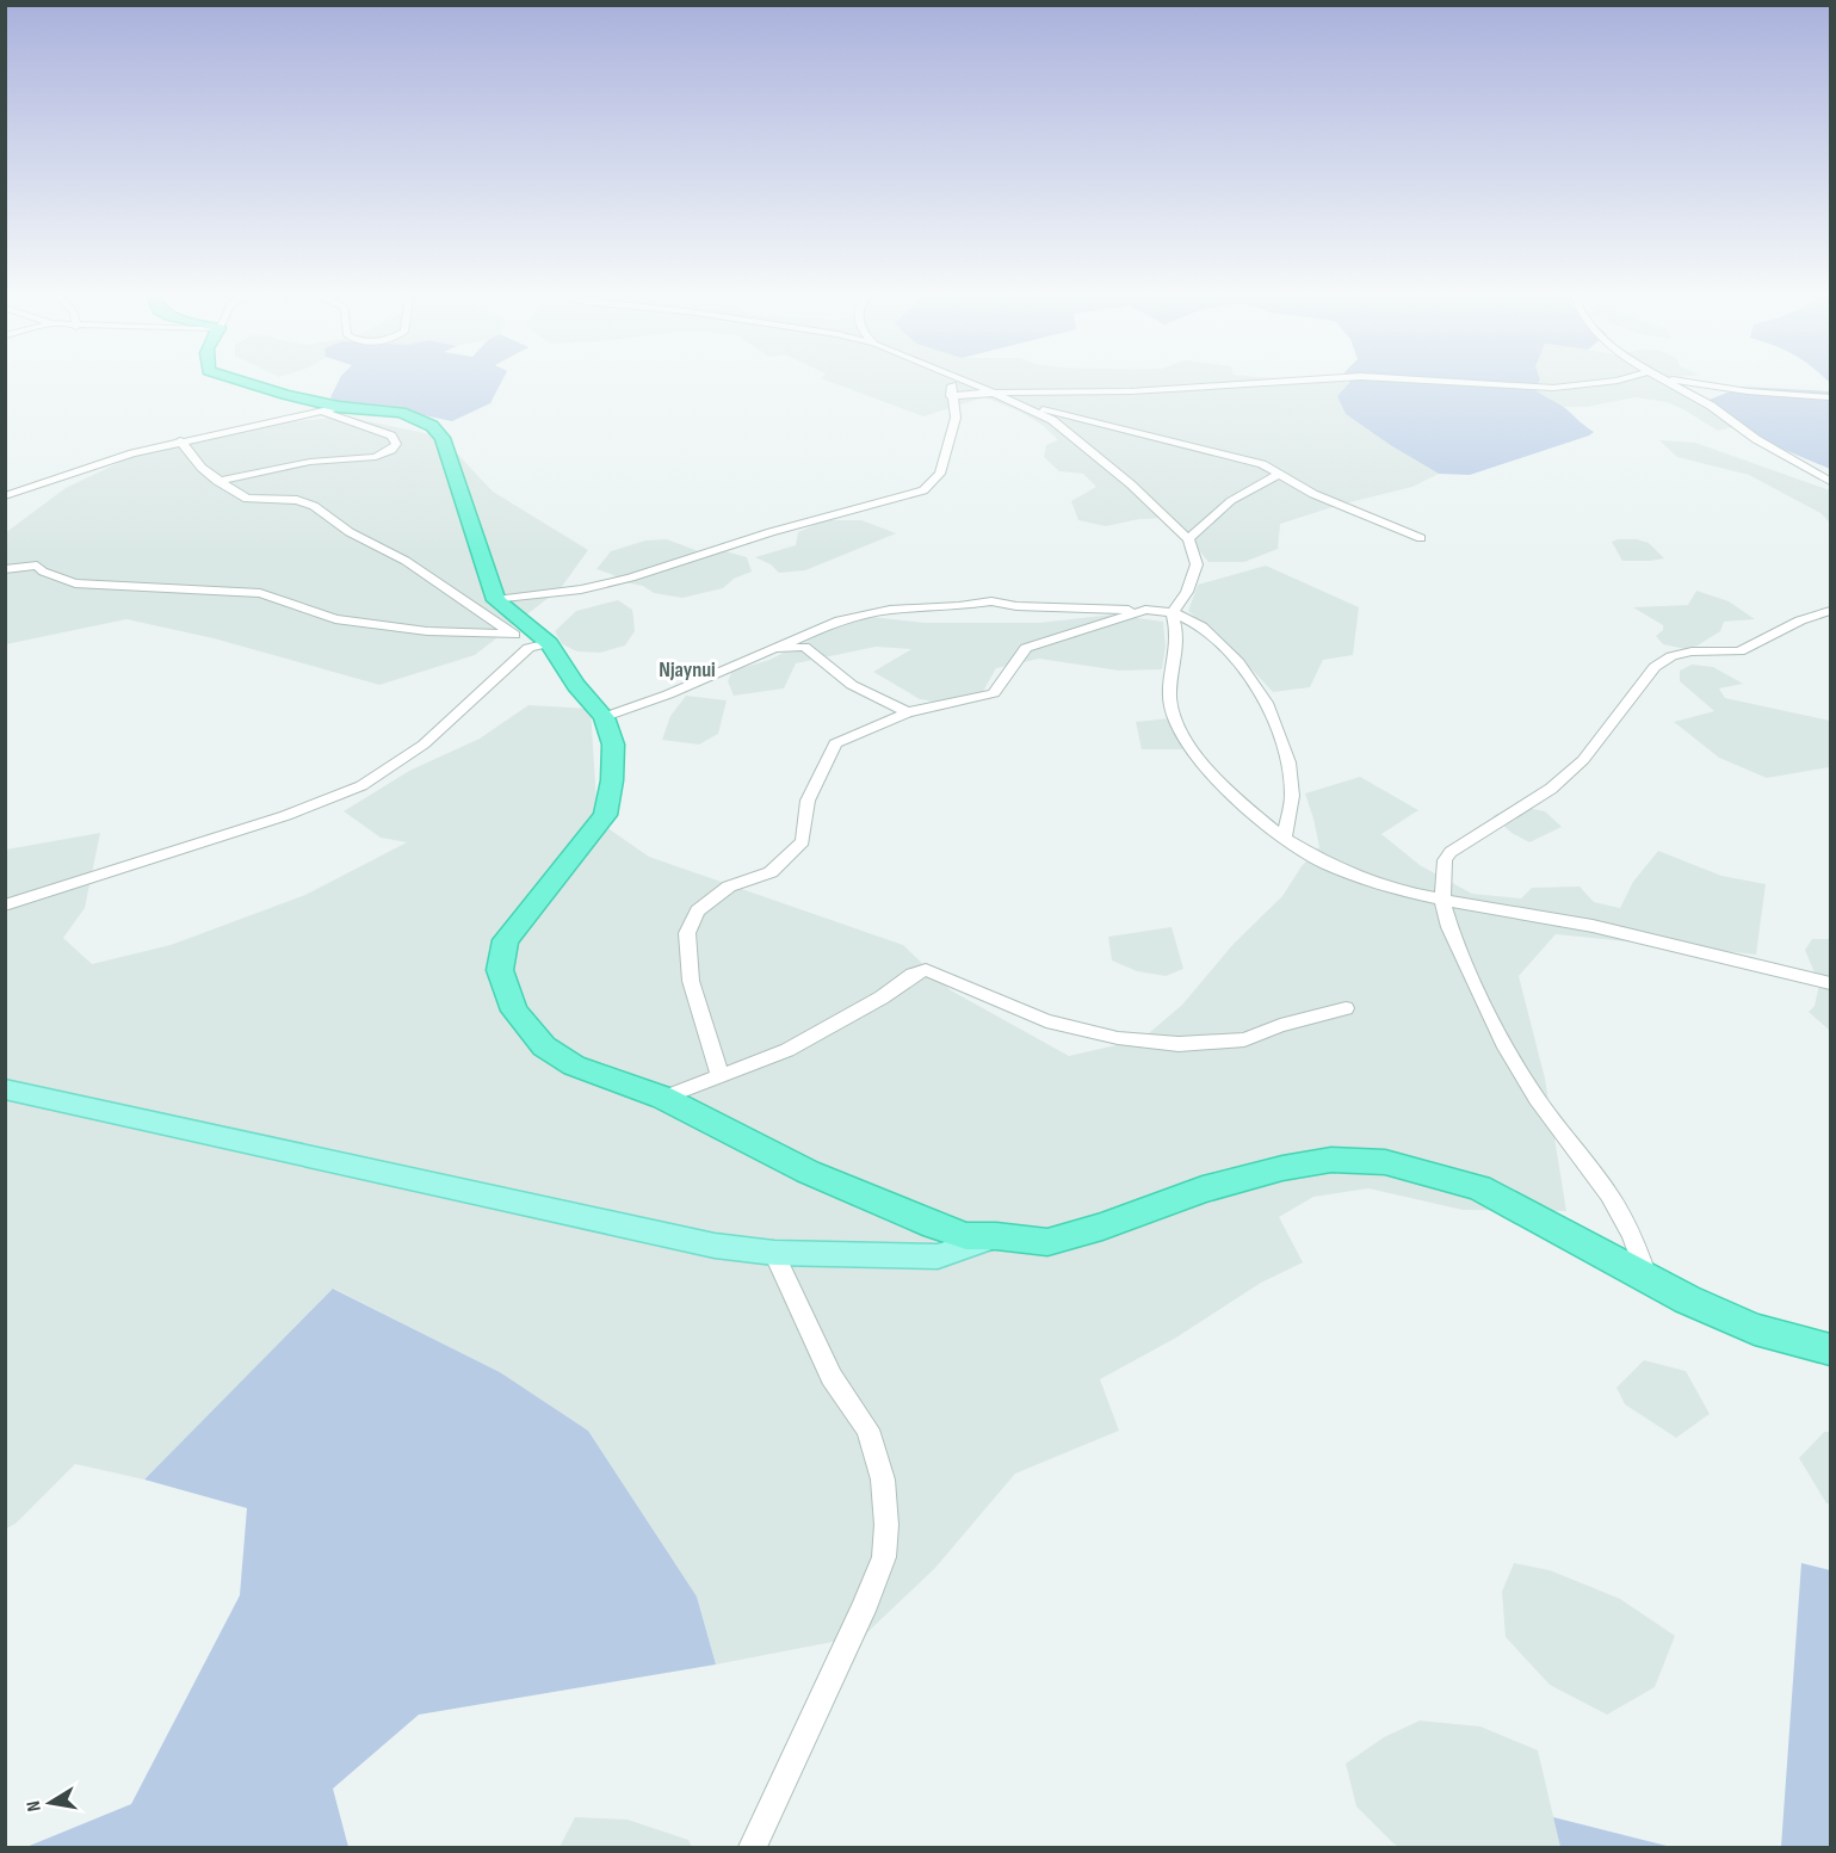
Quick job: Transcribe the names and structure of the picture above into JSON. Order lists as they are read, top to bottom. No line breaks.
{"districts":["Njaynui"],"north":"left"}
